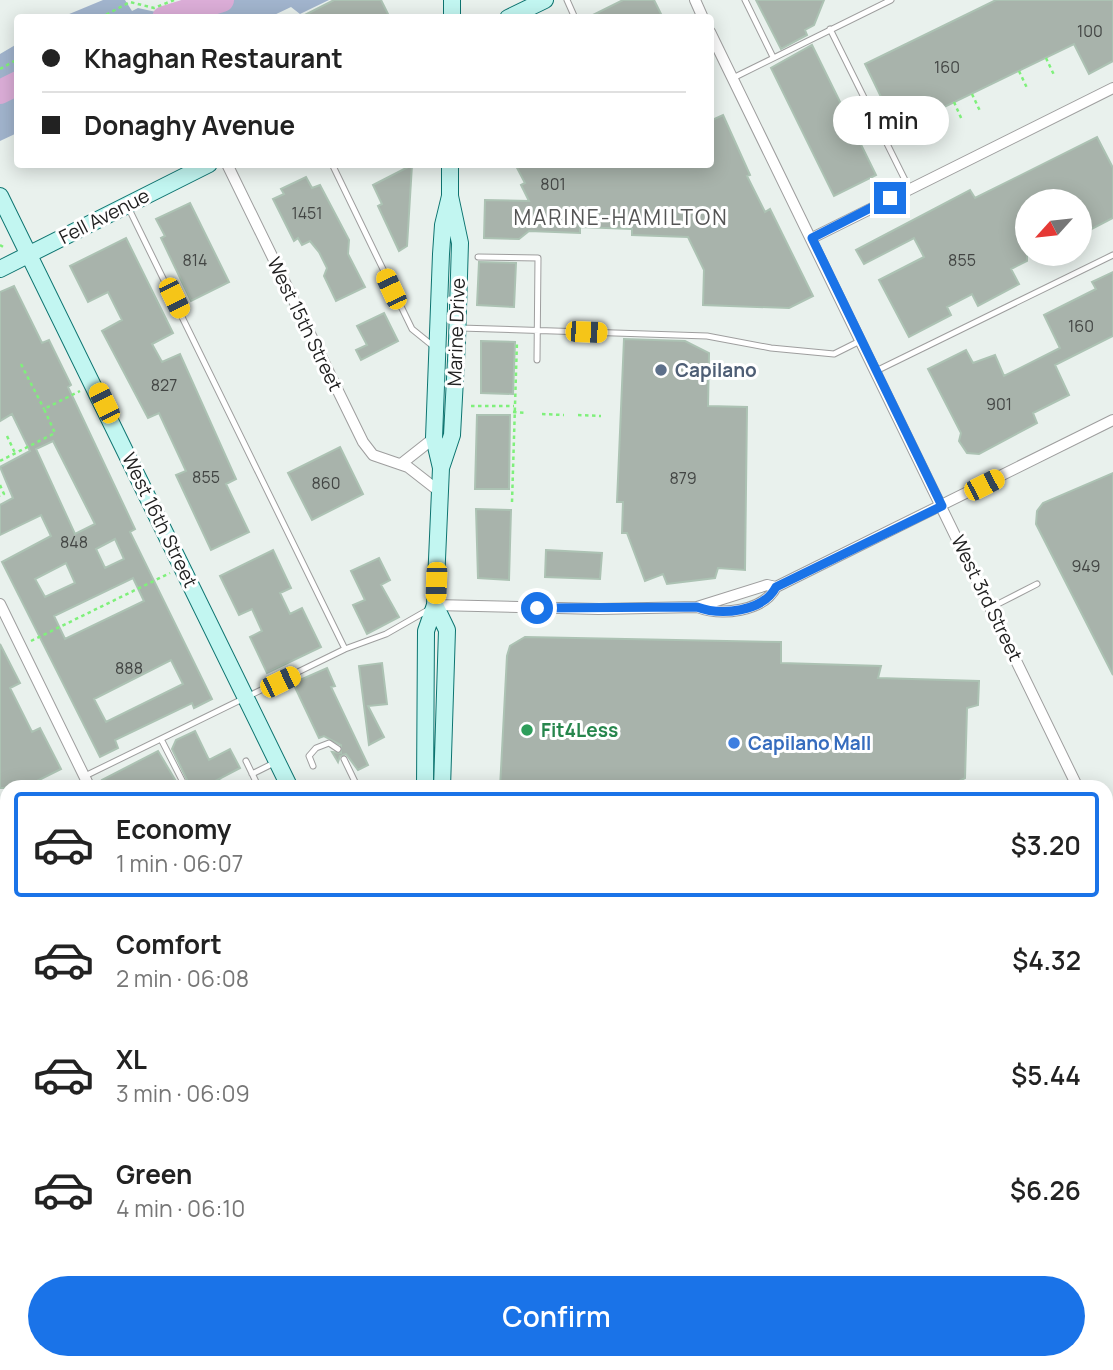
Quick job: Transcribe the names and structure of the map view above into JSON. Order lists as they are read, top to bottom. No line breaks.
{"streets":{"main road":["Fell Avenue","Marine Drive","West 16th Street"],"street":["West 15th Street","West 3rd Street"]},"crossings":[["Fell Avenue","West 16th Street"],["West 15th Street","Marine Drive"]],"districts":["MARINE-HAMILTON"],"places":["Capilano","Fit4Less","Capilano Mall"],"house_numbers":["100","160","801","1451","814","855","160","827","901","855","879","860","848","949","888"],"north":"bottom left","page":{"banner":["Khaghan Restaurant","Donaghy Avenue"],"bubble":"1 min","list":[{"name":"Economy","note":"1 min · 06:07","value":"$3.20"},{"name":"Comfort","note":"2 min · 06:08","value":"$4.32"},{"name":"XL","note":"3 min · 06:09","value":"$5.44"},{"name":"Green","note":"4 min · 06:10","value":"$6.26"}],"buttons":"Confirm"}}
